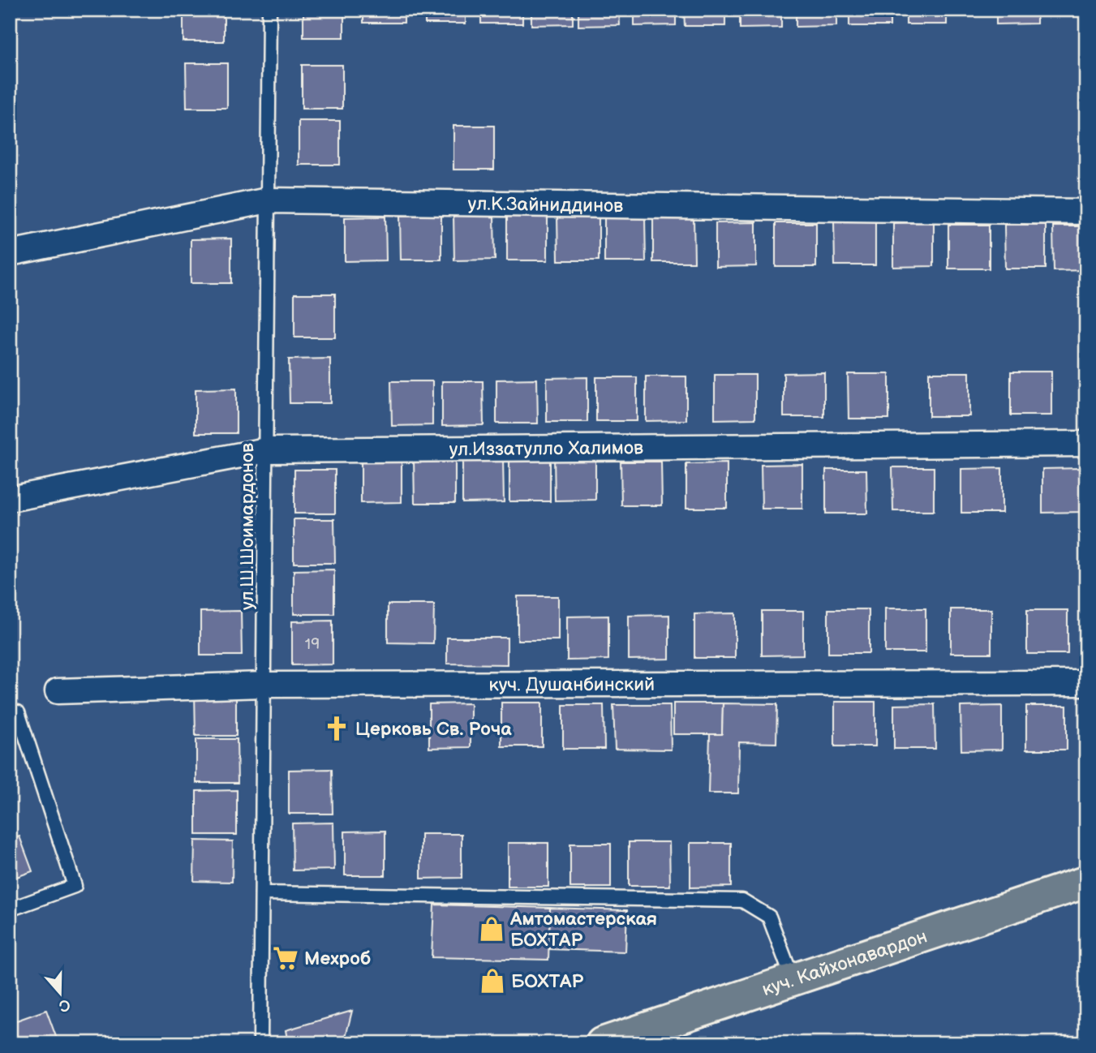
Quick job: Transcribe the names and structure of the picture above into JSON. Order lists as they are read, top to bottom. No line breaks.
{"streets":{"main road":["куч. Кайхонавардон"],"street":["ул.К.Зайниддинов","ул.Иззатулло Халимов","куч. Душанбинский"],"lane":["ул.Ш.Шоимардонов"]},"crossings":[["ул.К.Зайниддинов","ул.Ш.Шоимардонов"],["ул.Иззатулло Халимов","ул.Ш.Шоимардонов"],["ул.Ш.Шоимардонов","куч. Душанбинский"]],"places":{"church":["Церковь Св. Роча"],"shop":["Амтомастерская БОХТАР","БОХТАР"],"supermarket":["Мехроб"]},"house_numbers":["19"],"north":"bottom"}
